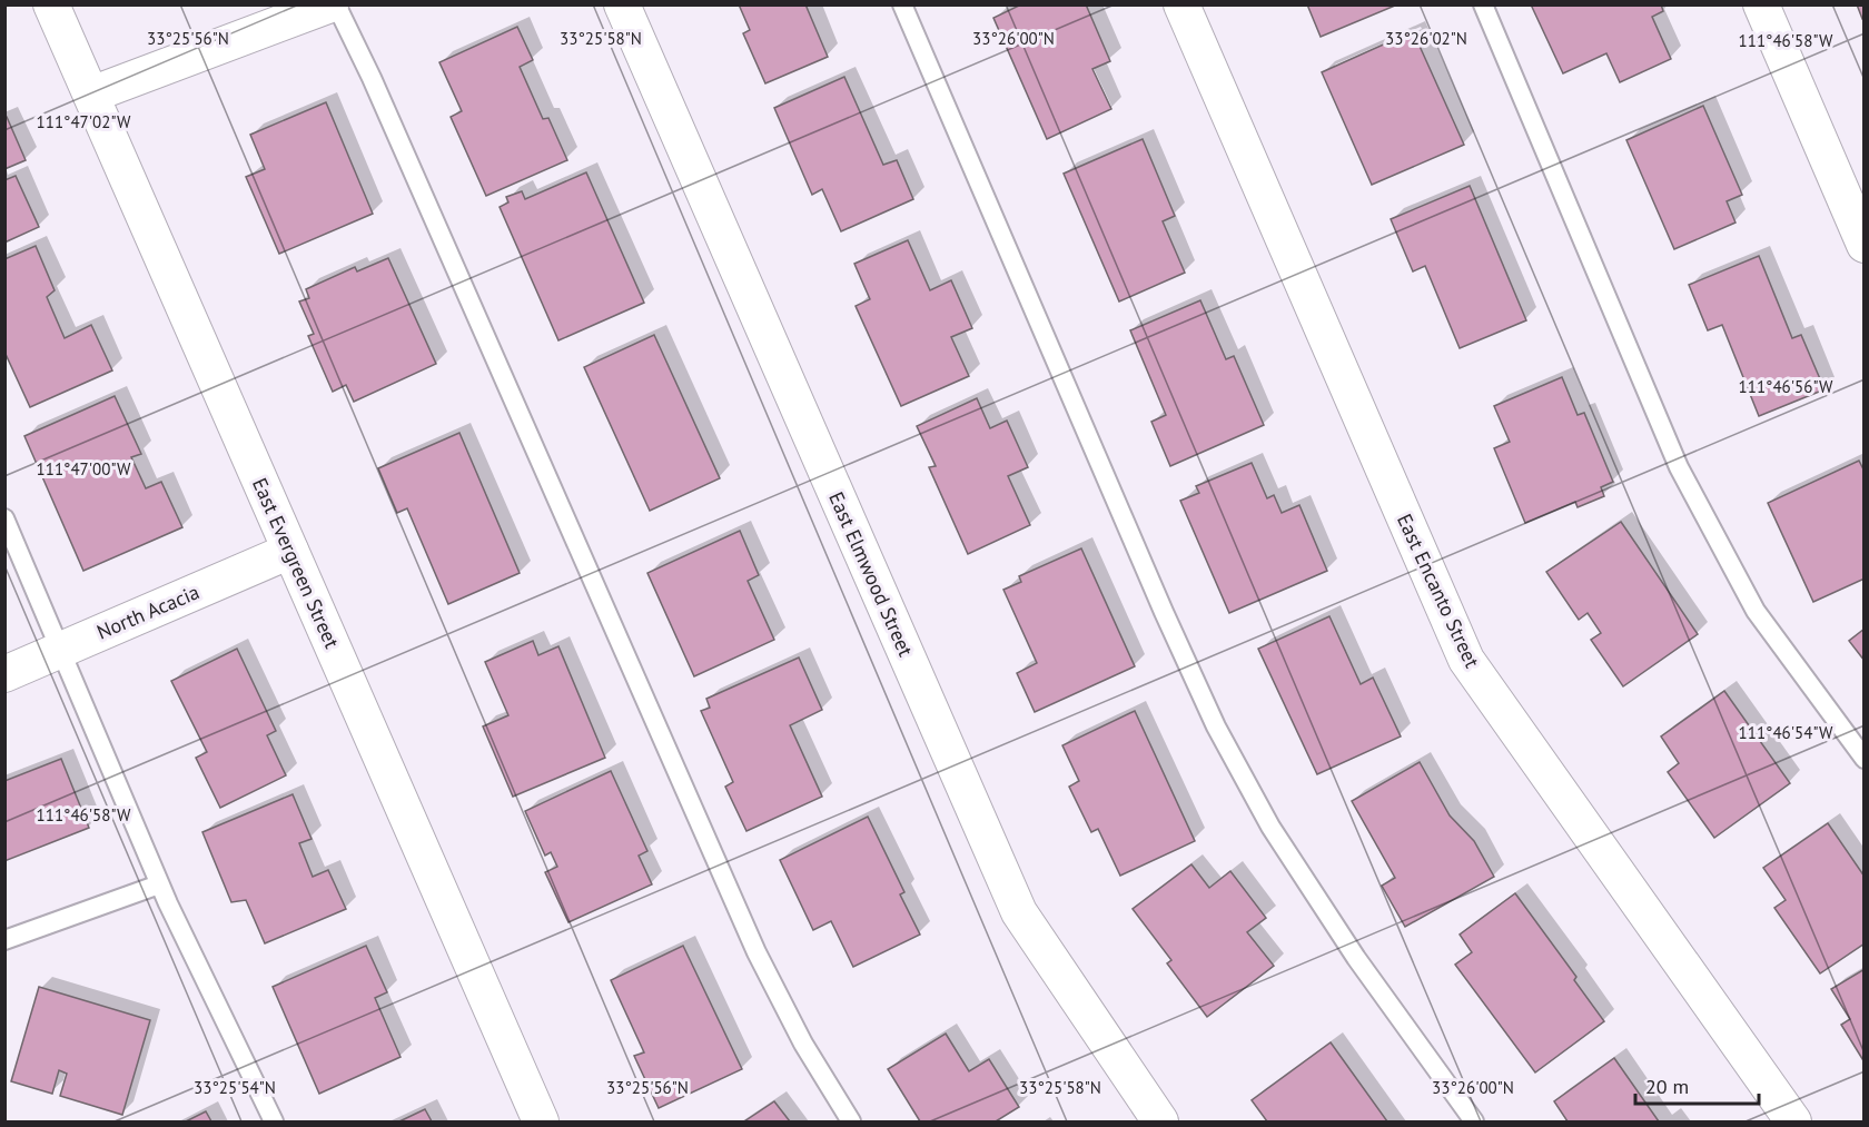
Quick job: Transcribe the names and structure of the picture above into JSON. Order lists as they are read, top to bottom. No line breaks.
{"streets":{"street":["East Evergreen Street","East Elmwood Street","East Encanto Street","North Acacia"]},"crossings":[["East Evergreen Street","North Acacia"]],"scale_bar":"20 m","coordinates":["33°25'56\"N","33°25'58\"N","33°26'00\"N","33°26'02\"N","111°46'58\"W","111°47'02\"W","111°46'56\"W","111°47'00\"W","111°46'54\"W","33°25'54\"N"]}
